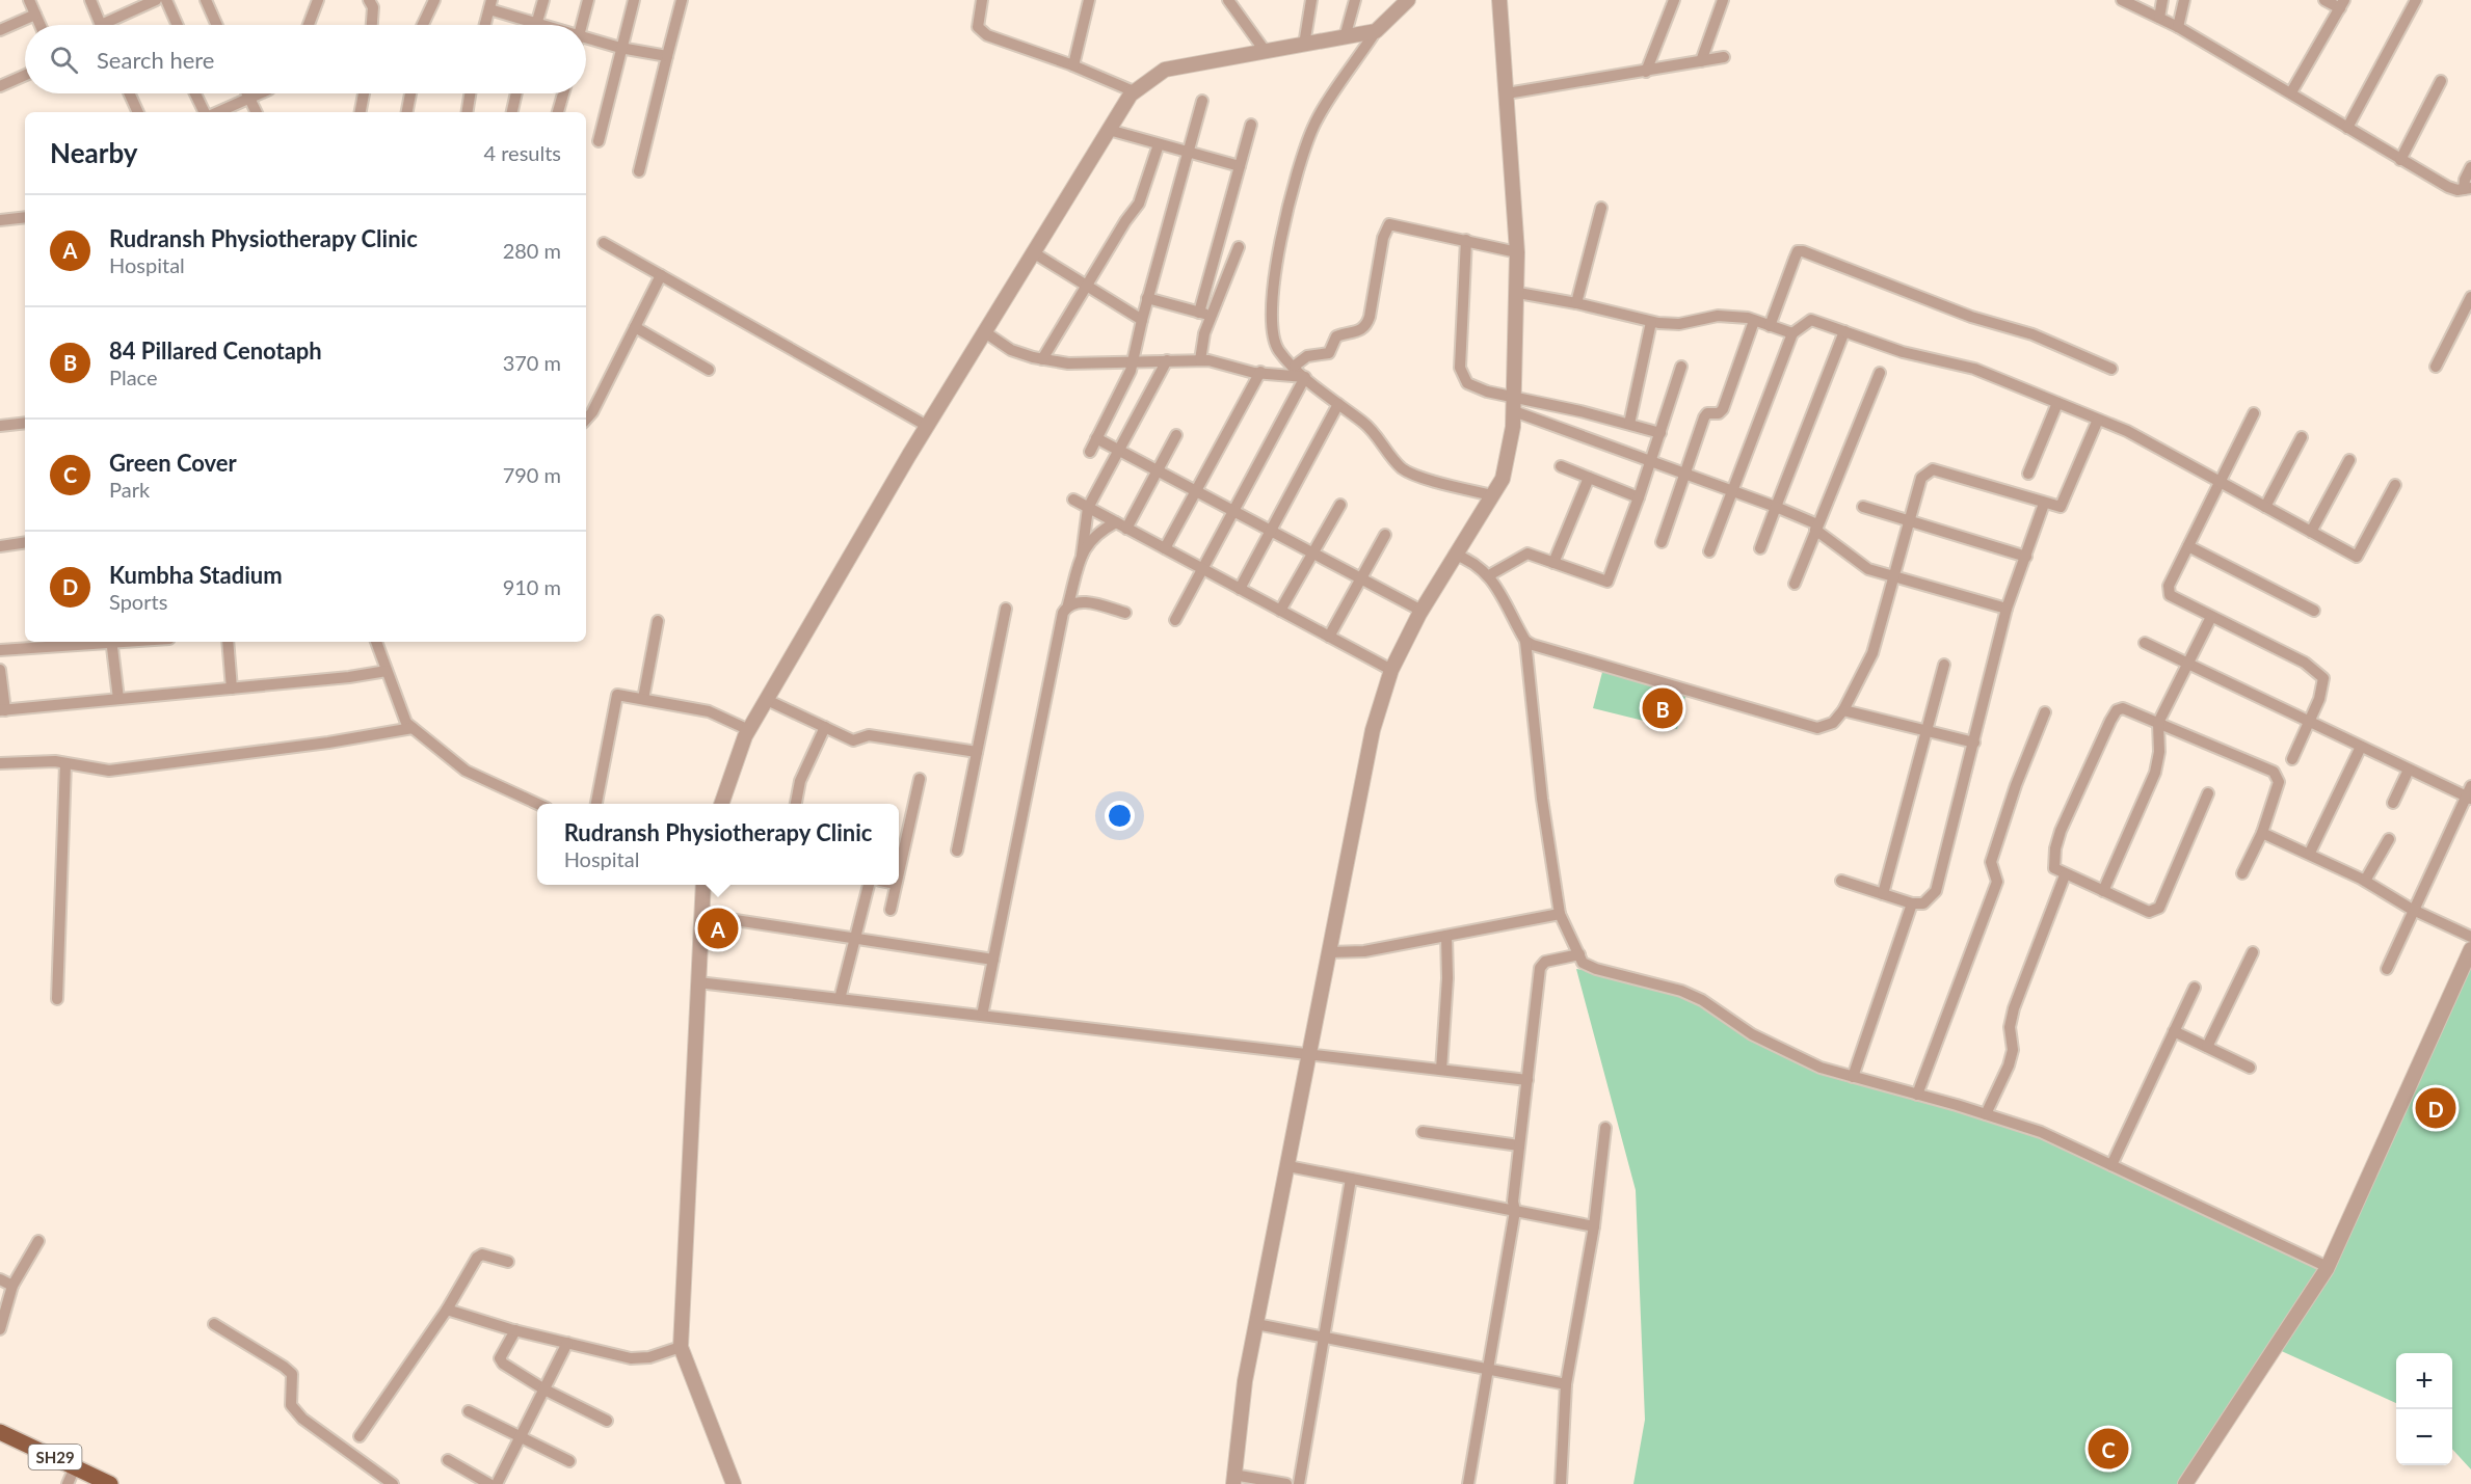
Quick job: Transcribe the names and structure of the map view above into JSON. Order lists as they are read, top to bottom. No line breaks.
{"streets":{"main road":["SH29"]},"page":{"search":"Search here","heading":["Nearby","4 results"],"list":[{"mark":"A","name":"Rudransh Physiotherapy Clinic","note":"Hospital","value":"280 m"},{"mark":"B","name":"84 Pillared Cenotaph","note":"Place","value":"370 m"},{"mark":"C","name":"Green Cover","note":"Park","value":"790 m"},{"mark":"D","name":"Kumbha Stadium","note":"Sports","value":"910 m"}],"pins":["B","A","D","C"],"popup":["Rudransh Physiotherapy Clinic","Hospital"],"map_buttons":["+","−"]}}
